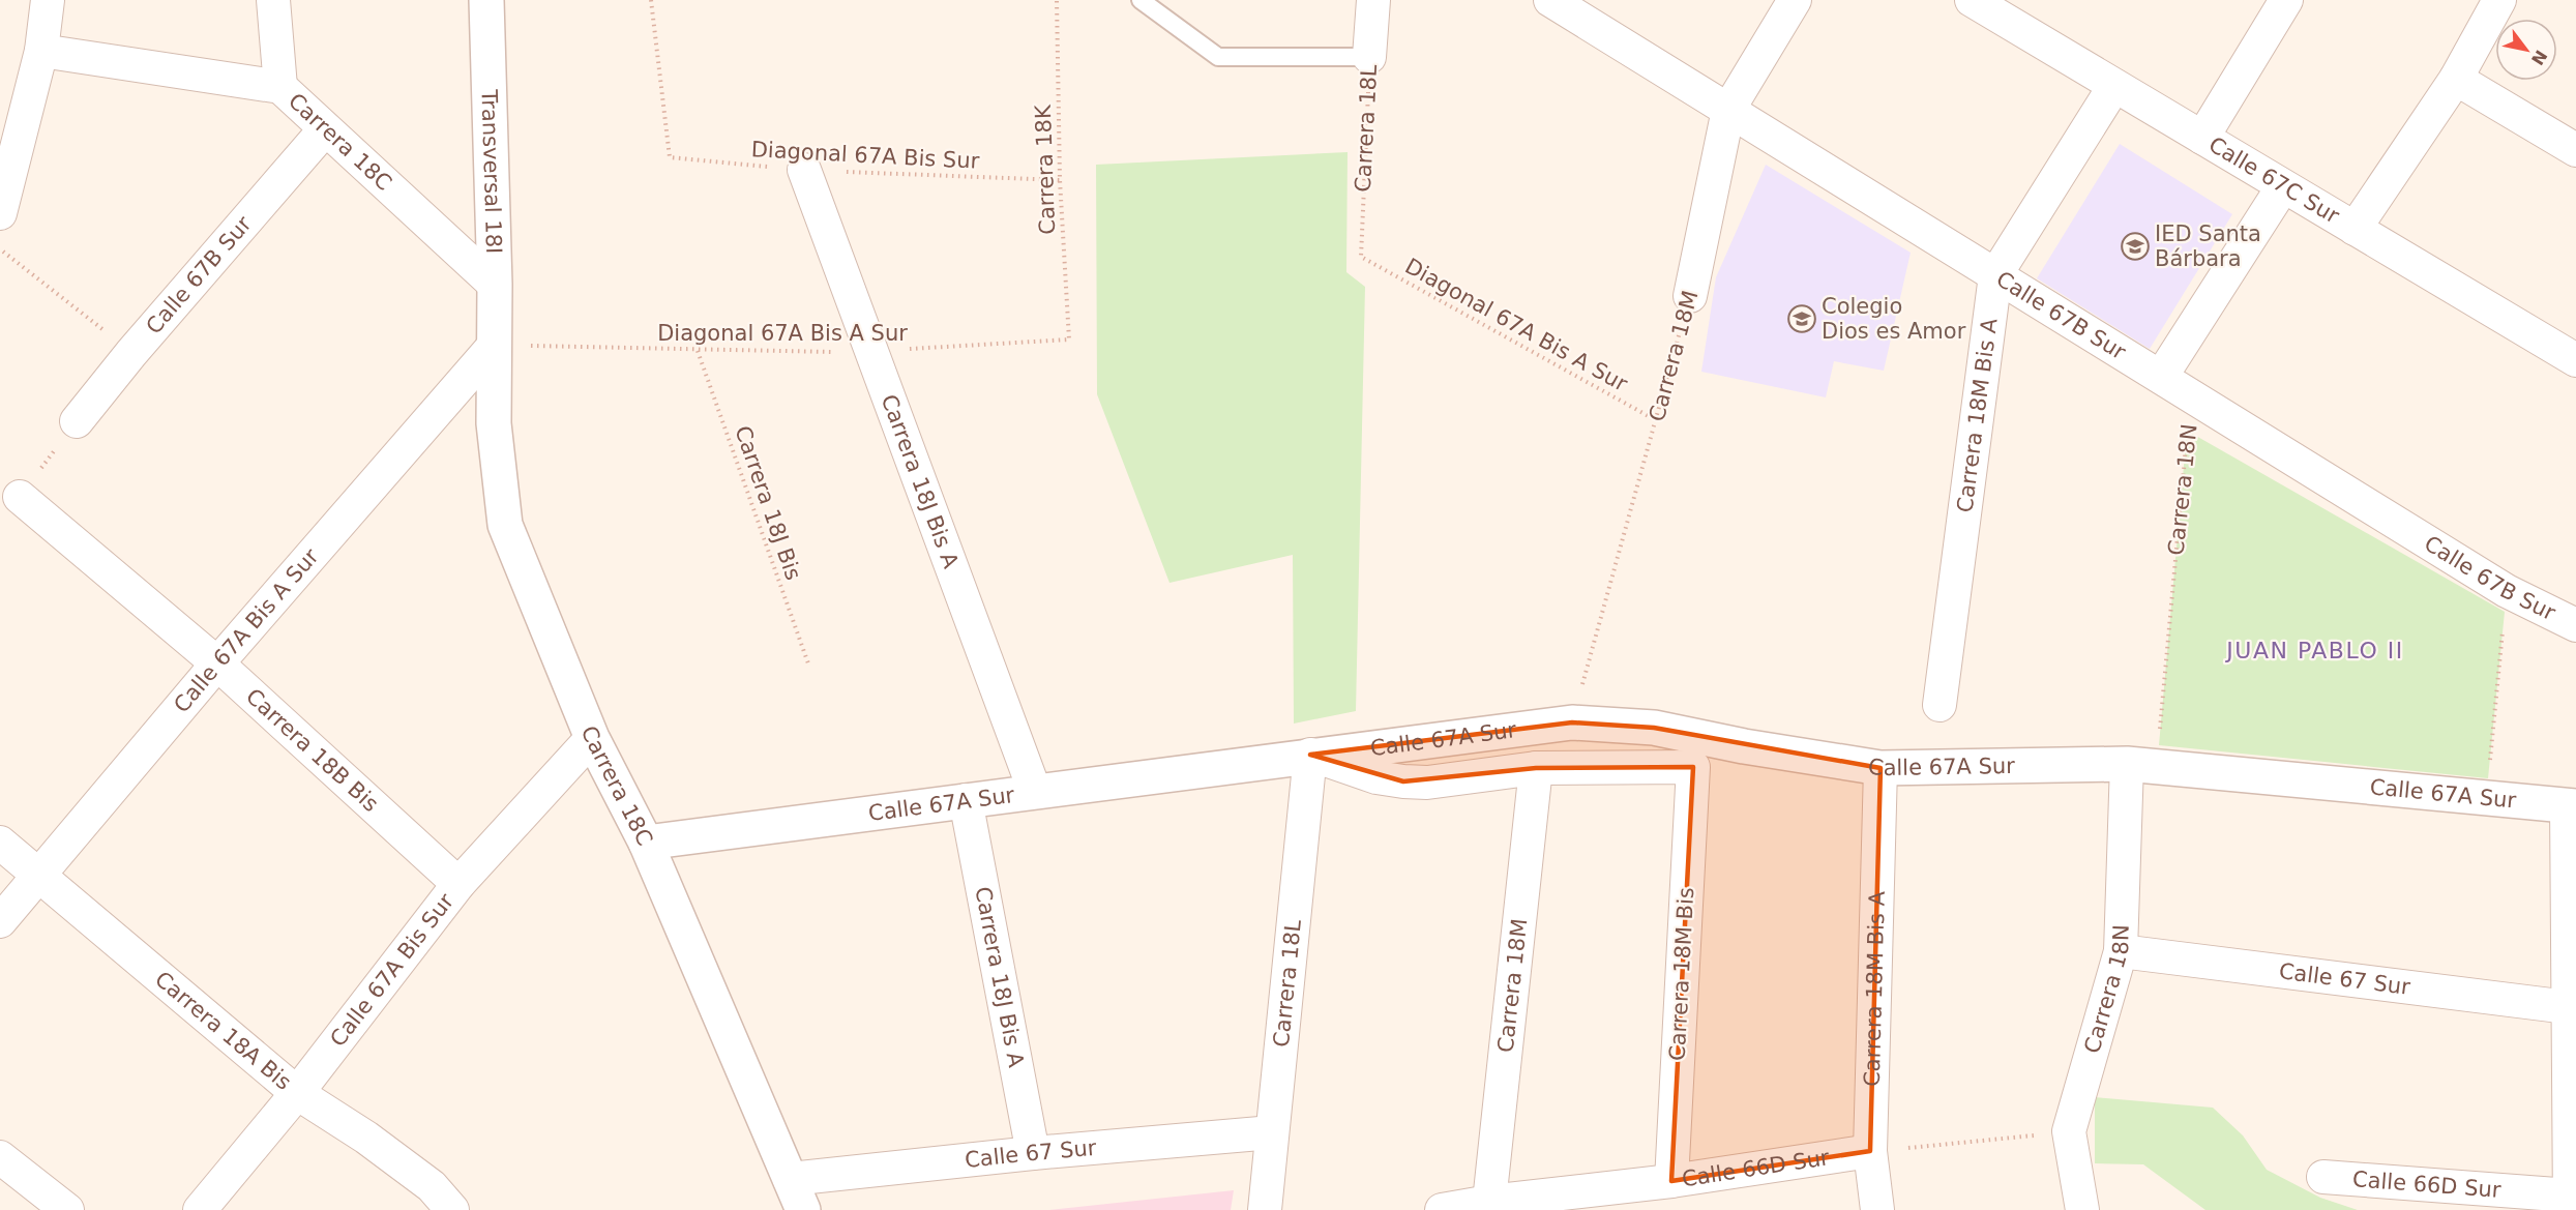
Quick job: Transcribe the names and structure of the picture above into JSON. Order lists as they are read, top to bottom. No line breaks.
{"streets":{"street":["Carrera 18L","Carrera 18C","Transversal 18I","Calle 67C Sur","Calle 67B Sur","Carrera 18M","Carrera 18M Bis A","Carrera 18J Bis A","Carrera 18N","Calle 67A Bis A Sur","Calle 67A Sur","Carrera 18B Bis","Calle 67A Bis Sur","Carrera 18M Bis","Calle 67 Sur","Carrera 18A Bis","Calle 66D Sur"],"path":["Diagonal 67A Bis Sur","Carrera 18K","Diagonal 67A Bis A Sur","Carrera 18J Bis"]},"crossings":[["Carrera 18L","Diagonal 67A Bis A Sur"],["Carrera 18L","Calle 67A Sur"],["Carrera 18L","Calle 67 Sur"],["Carrera 18C","Transversal 18I"],["Carrera 18C","Calle 67B Sur"],["Carrera 18C","Diagonal 67A Bis A Sur"],["Carrera 18C","Calle 67A Bis A Sur"],["Carrera 18C","Calle 67A Sur"],["Carrera 18C","Calle 67A Bis Sur"],["Carrera 18C","Calle 67 Sur"],["Diagonal 67A Bis Sur","Carrera 18K"],["Diagonal 67A Bis Sur","Carrera 18J Bis A"],["Carrera 18K","Diagonal 67A Bis A Sur"],["Transversal 18I","Diagonal 67A Bis A Sur"],["Transversal 18I","Calle 67A Bis A Sur"],["Calle 67C Sur","Carrera 18M Bis A"],["Calle 67B Sur","Carrera 18M"],["Calle 67B Sur","Carrera 18M Bis A"],["Calle 67B Sur","Carrera 18N"],["Diagonal 67A Bis A Sur","Carrera 18M"],["Diagonal 67A Bis A Sur","Carrera 18J Bis A"],["Diagonal 67A Bis A Sur","Carrera 18J Bis"],["Diagonal 67A Bis A Sur","Calle 67A Bis A Sur"],["Carrera 18M","Calle 67A Sur"],["Carrera 18M","Calle 66D Sur"],["Carrera 18M Bis A","Calle 67A Sur"],["Carrera 18M Bis A","Calle 66D Sur"],["Carrera 18J Bis A","Calle 67A Sur"],["Carrera 18J Bis A","Calle 67 Sur"],["Carrera 18N","Calle 67A Sur"],["Carrera 18N","Calle 67 Sur"],["Calle 67A Bis A Sur","Carrera 18B Bis"],["Calle 67A Bis A Sur","Carrera 18A Bis"],["Calle 67A Sur","Carrera 18M Bis"],["Carrera 18B Bis","Calle 67A Bis Sur"],["Calle 67A Bis Sur","Carrera 18A Bis"],["Carrera 18M Bis","Calle 66D Sur"]],"districts":["JUAN PABLO II"],"places":{"school or university":["IED Santa Bárbara","Colegio Dios es Amor"]},"north":"bottom right"}
